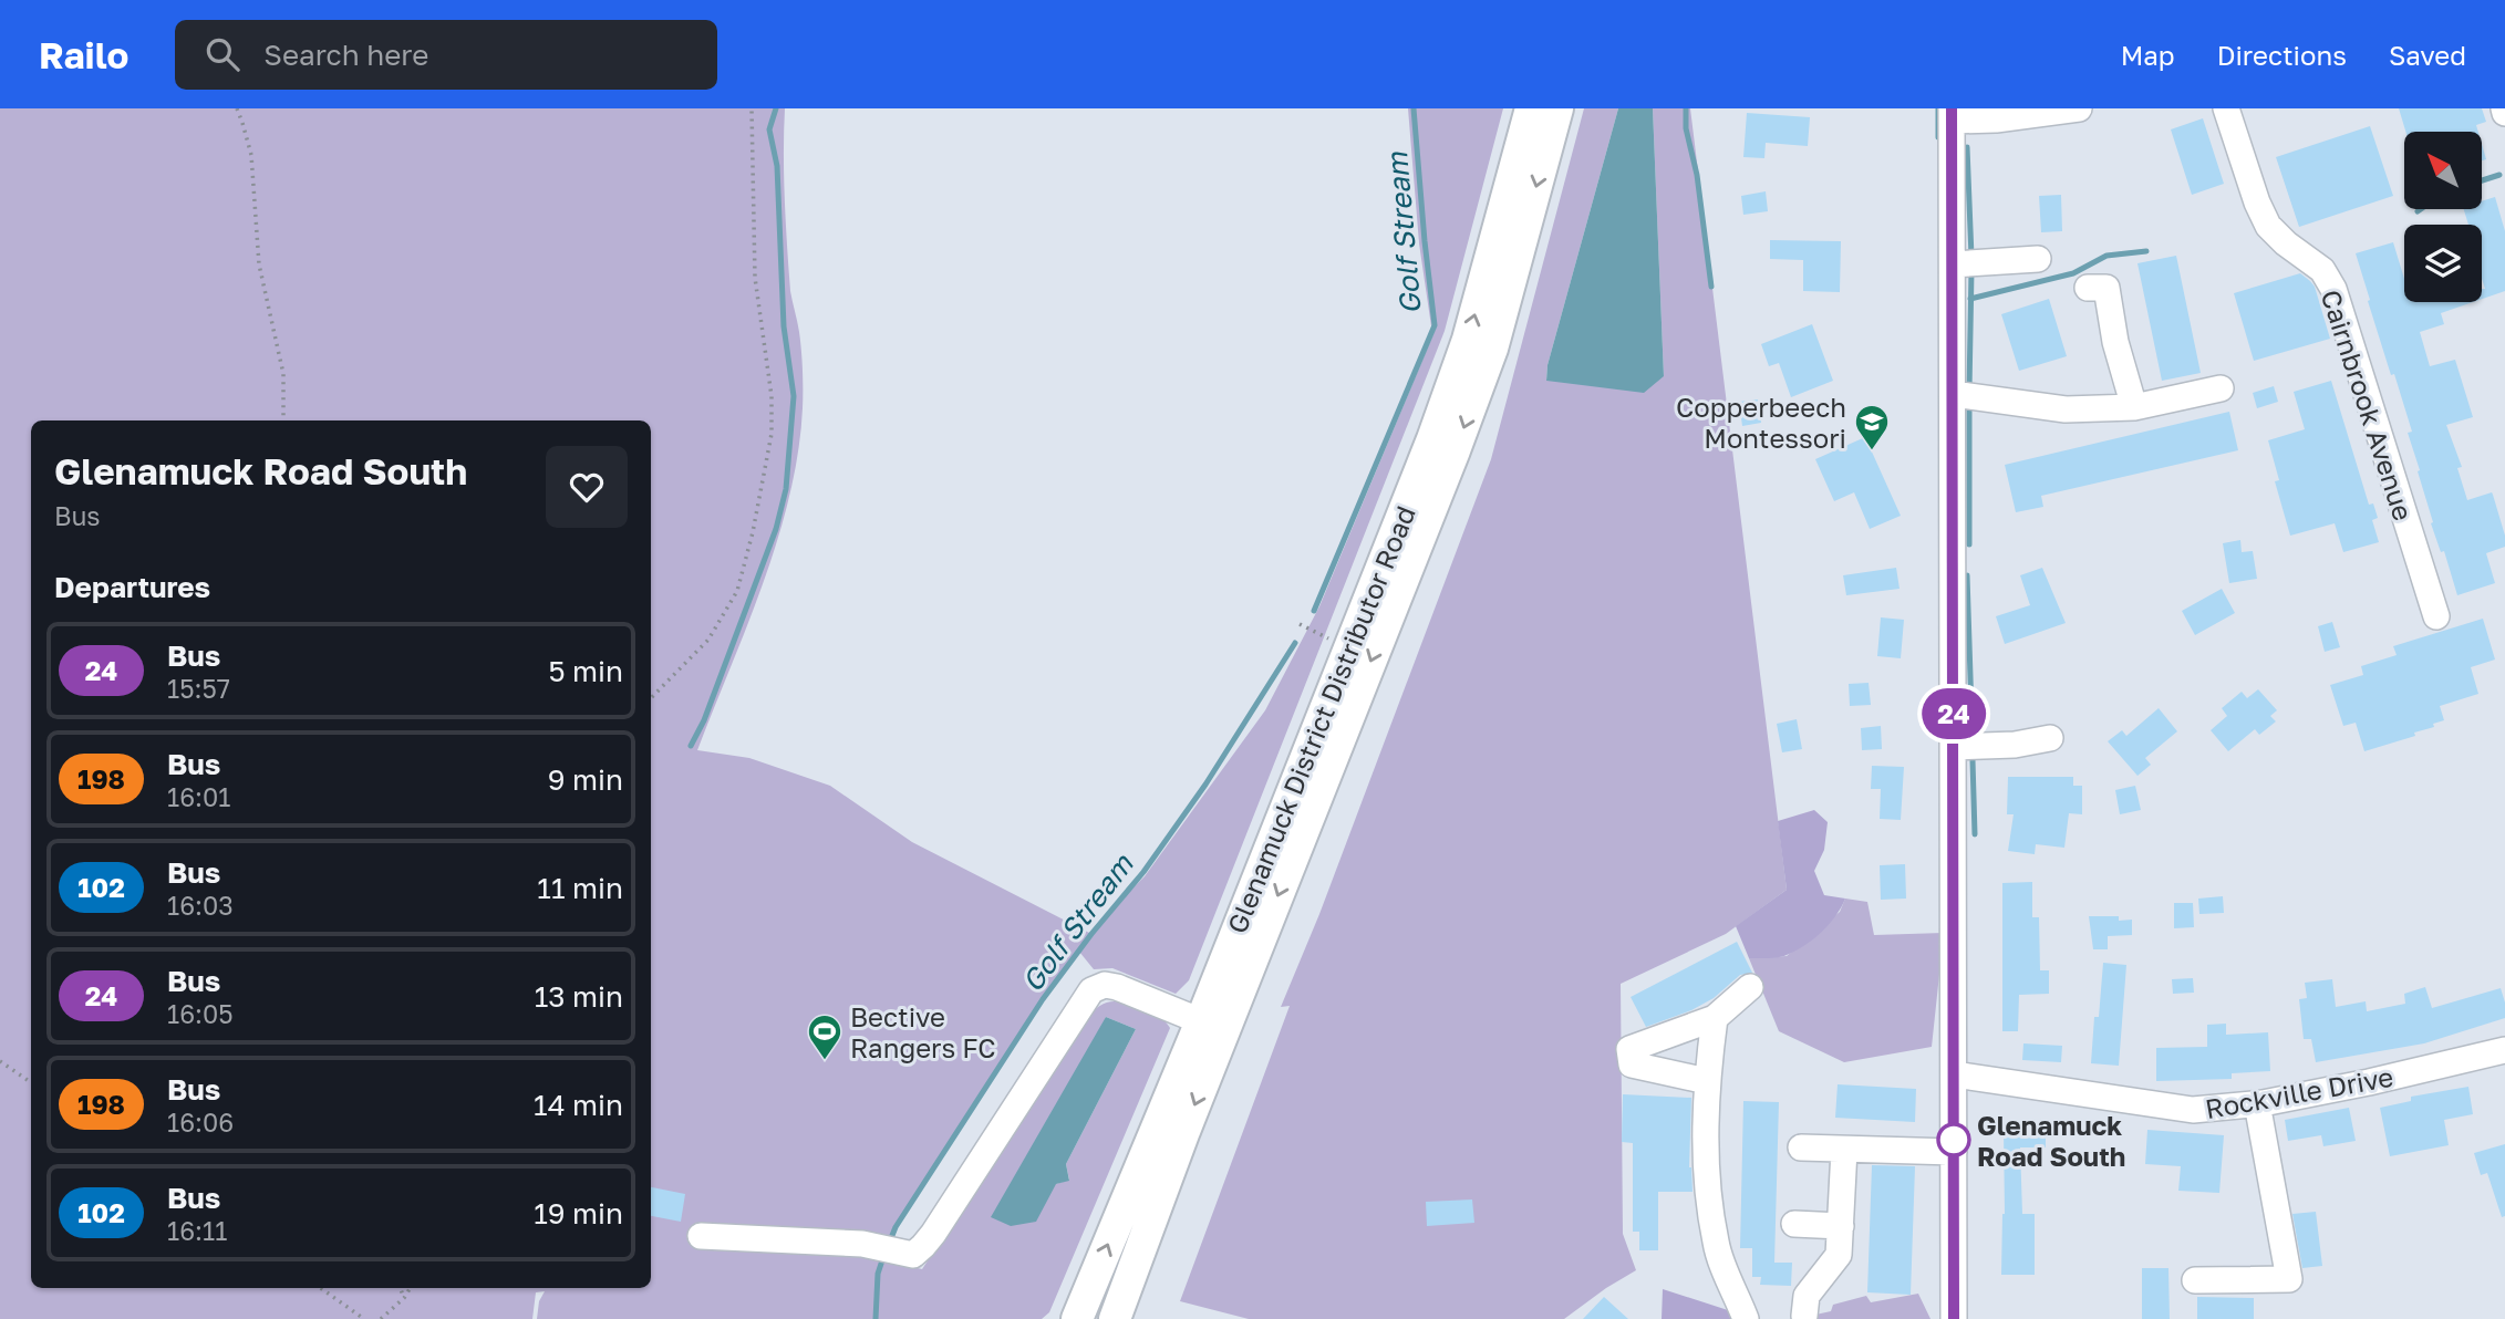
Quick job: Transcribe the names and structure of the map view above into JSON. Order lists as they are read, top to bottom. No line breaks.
{"streets":{"main road":["Glenamuck District Distributor Road"],"street":["Cairnbrook Avenue","Rockville Drive"]},"water":["Golf Stream"],"places":{"school or university":["Copperbeech Montessori"],"sports":["Bective Rangers FC"],"other":["Glenamuck Road South"]},"lines":["bus line 24"],"north":"top left","page":{"header":"Railo","search":"Search here","nav":["Map","Directions","Saved"],"on_map":"24","heading":[["Glenamuck Road South","Bus"],"Departures"],"list":[{"mark":"24","name":"Bus","note":"15:57","value":"5 min"},{"mark":"198","name":"Bus","note":"16:01","value":"9 min"},{"mark":"102","name":"Bus","note":"16:03","value":"11 min"},{"mark":"24","name":"Bus","note":"16:05","value":"13 min"},{"mark":"198","name":"Bus","note":"16:06","value":"14 min"},{"mark":"102","name":"Bus","note":"16:11","value":"19 min"}]}}
